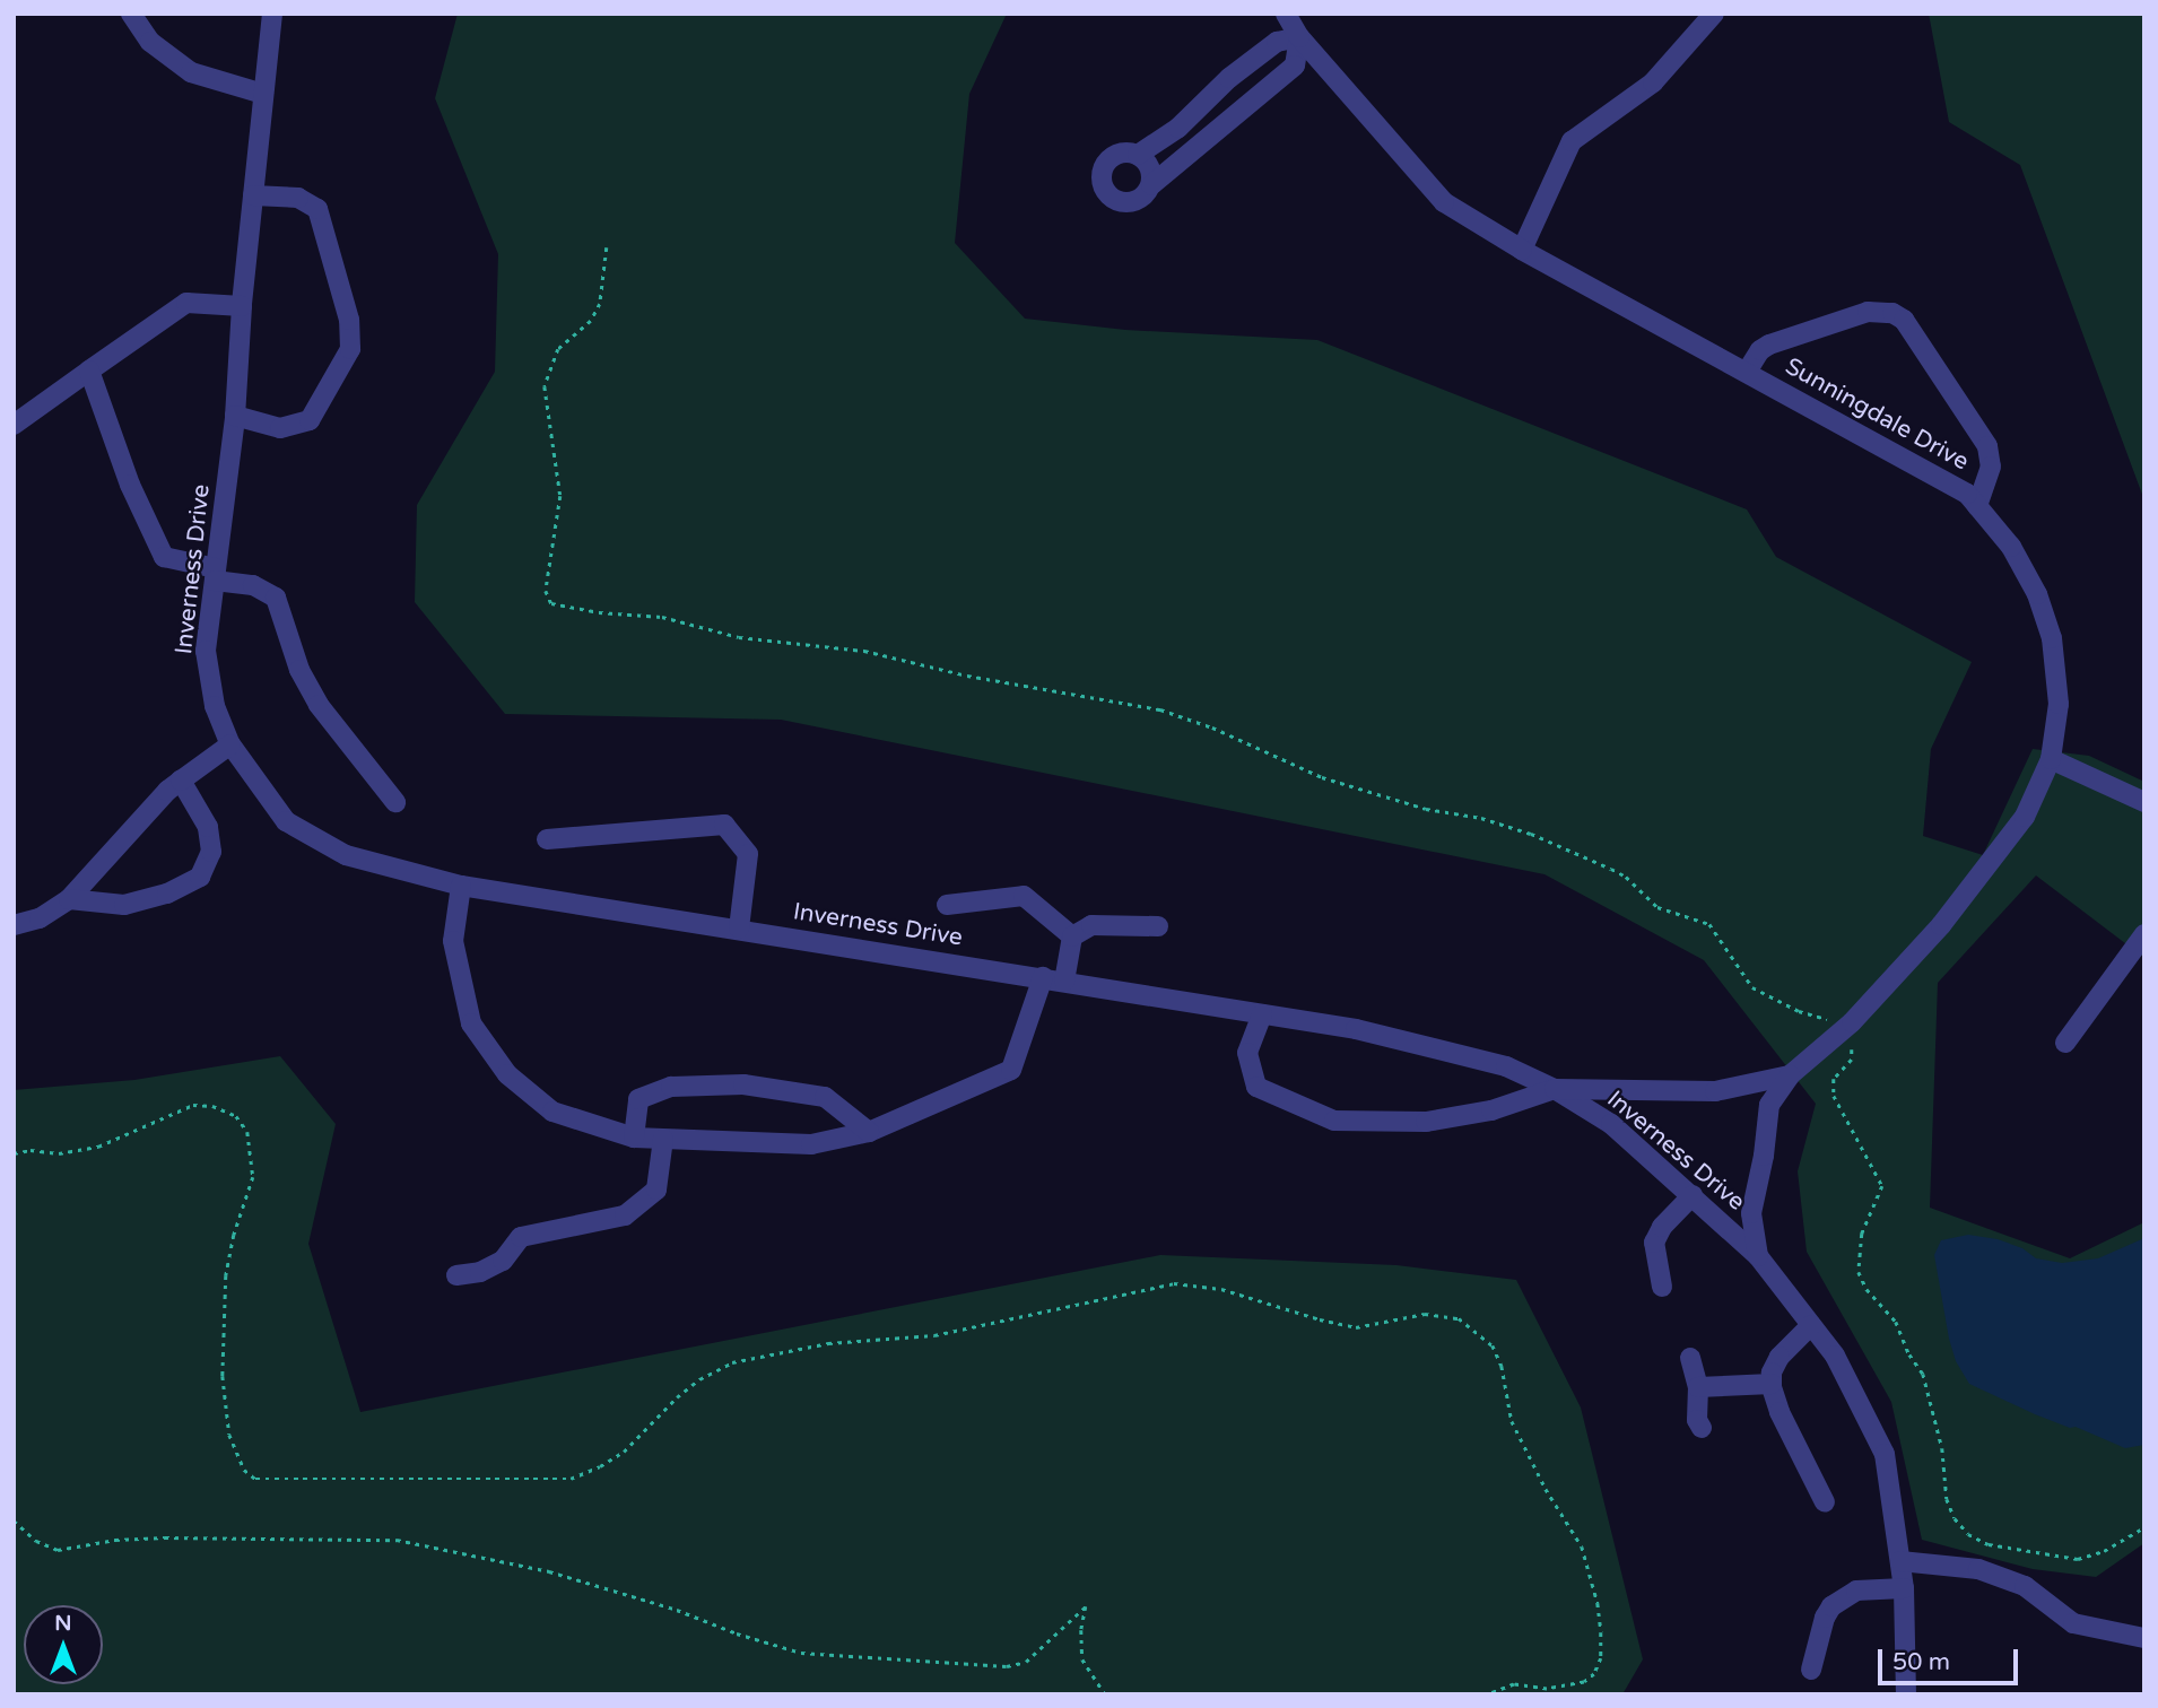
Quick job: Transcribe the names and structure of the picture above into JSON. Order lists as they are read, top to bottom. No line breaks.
{"streets":{"street":["Sunningdale Drive","Inverness Drive"]},"crossings":[["Sunningdale Drive","Inverness Drive"]],"scale_bar":"50 m","north":"top"}
